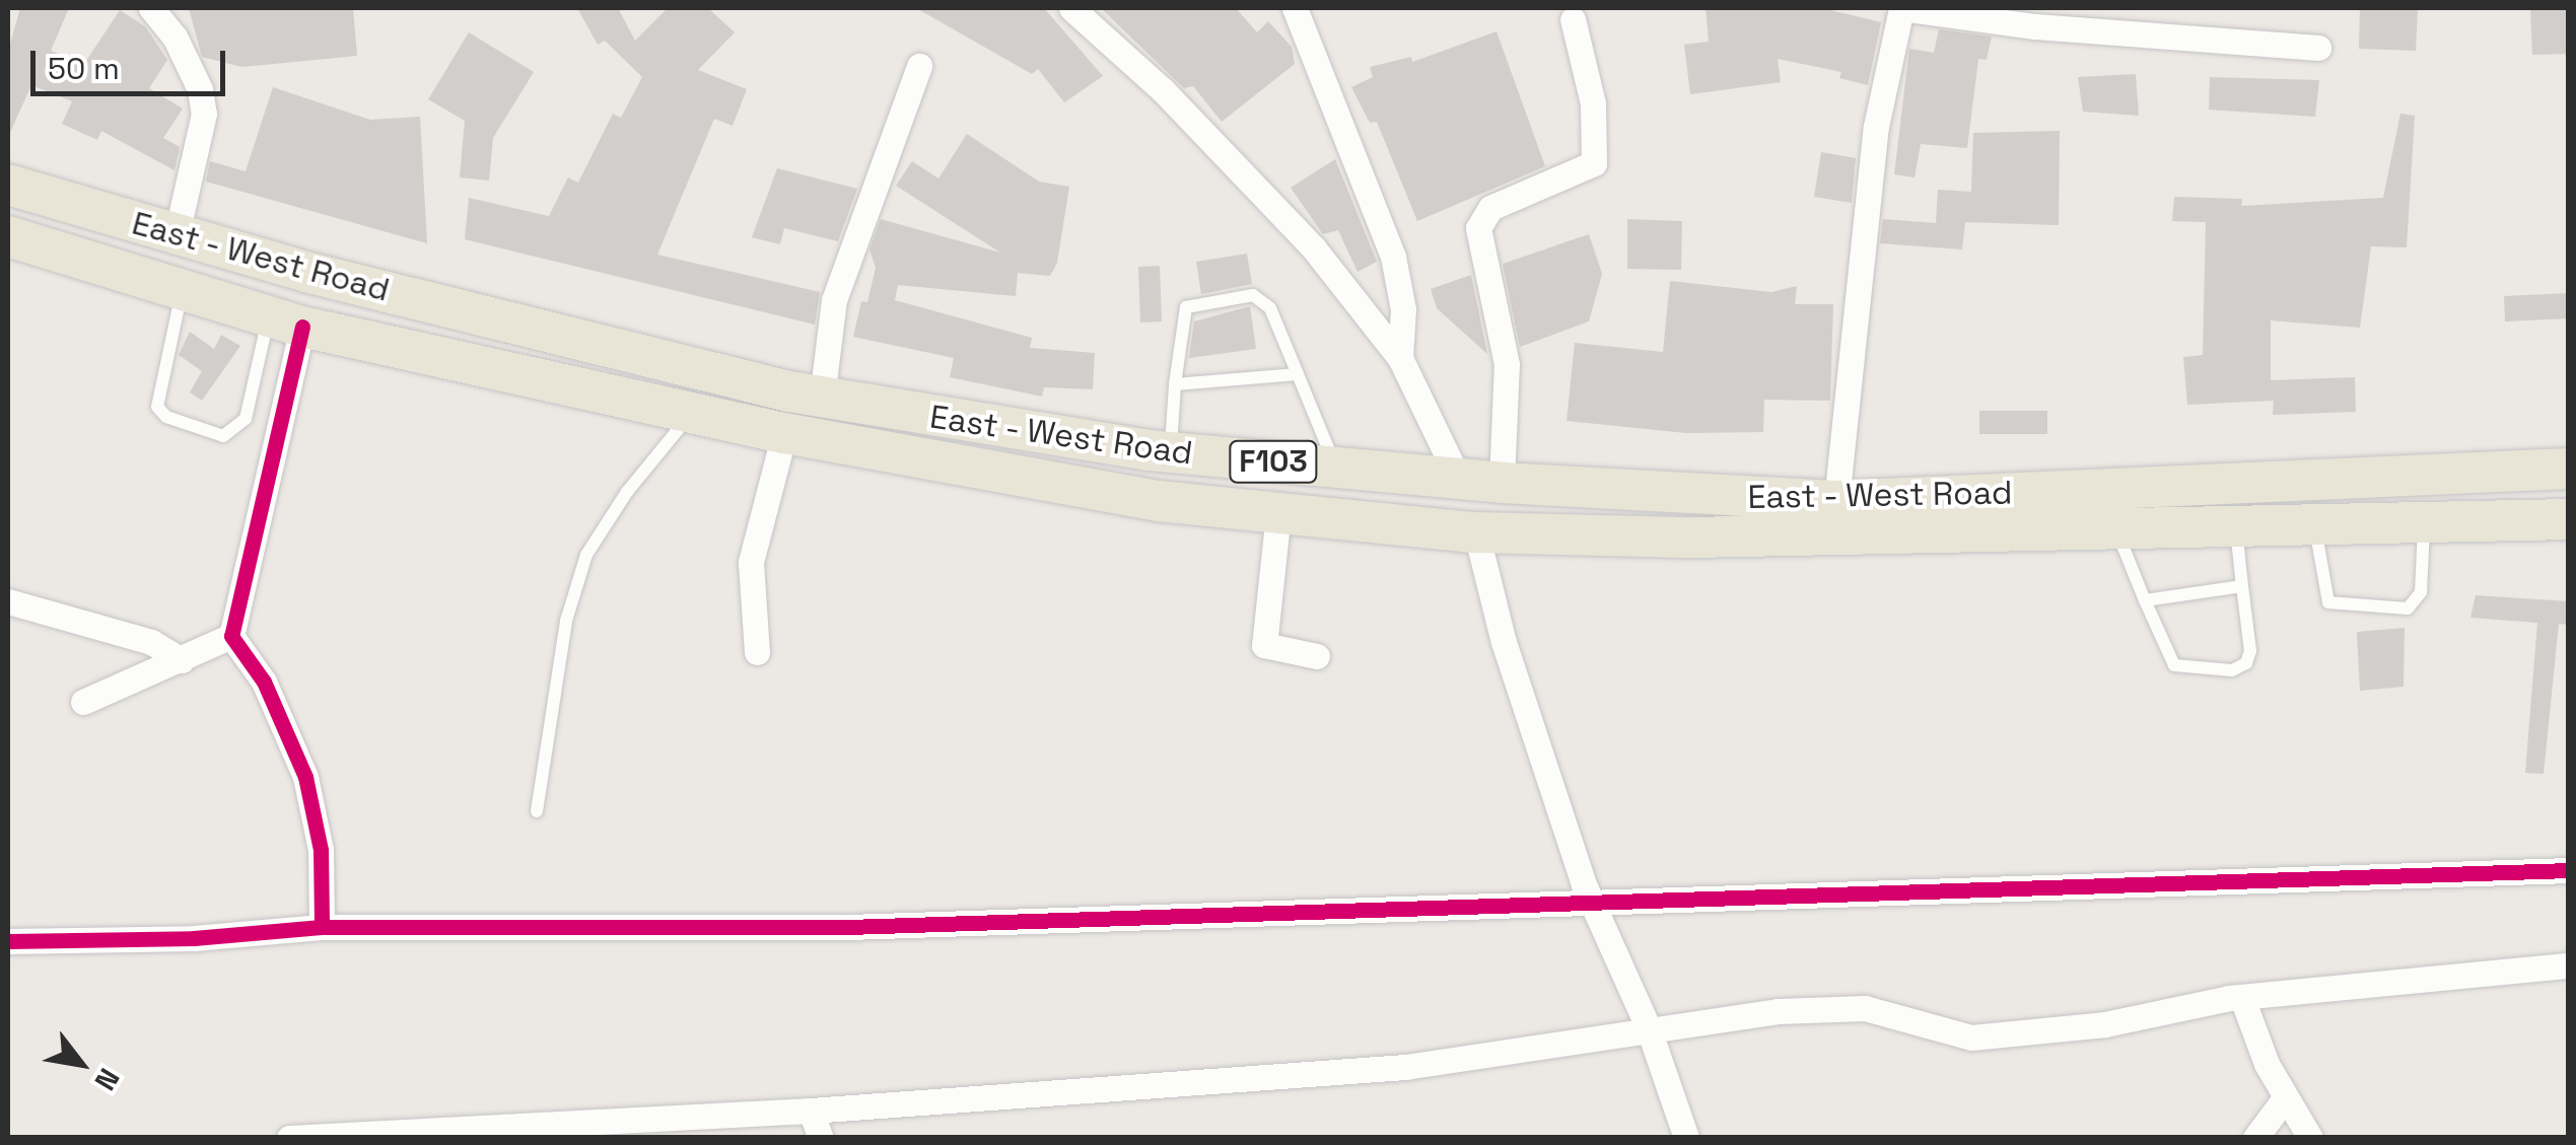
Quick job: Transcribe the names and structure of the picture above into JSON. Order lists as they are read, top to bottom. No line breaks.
{"streets":{"main road":["East - West Road","F103"]},"scale_bar":"50 m","north":"bottom right"}
